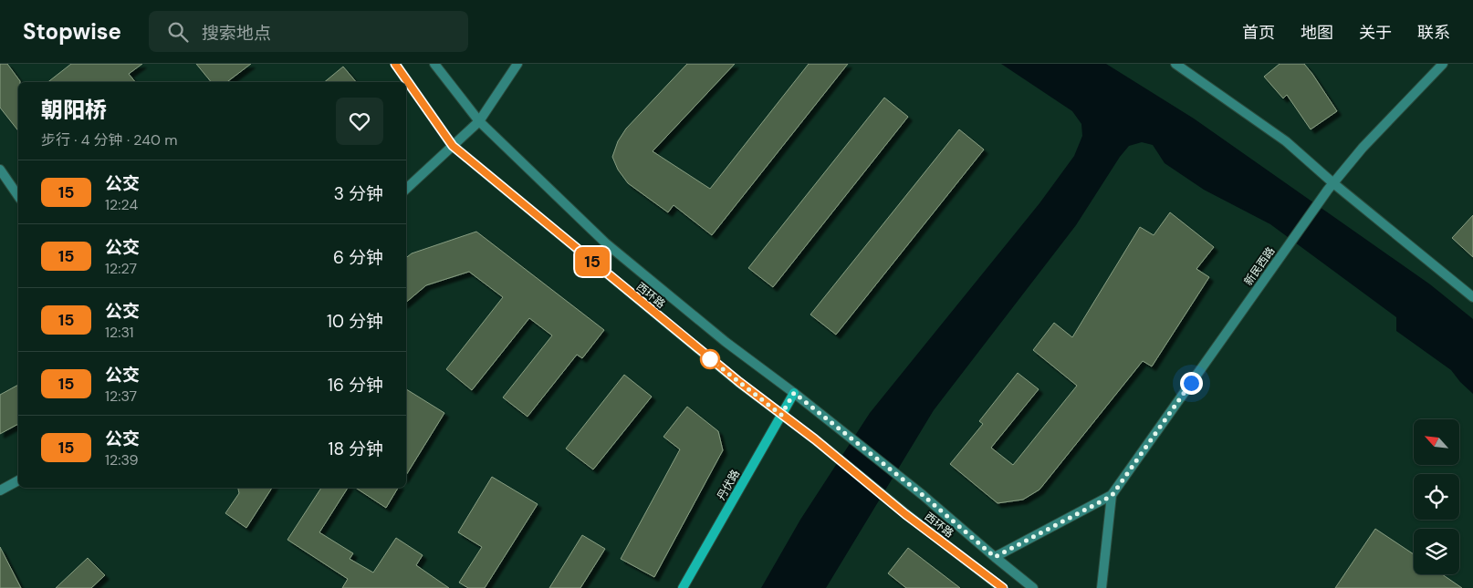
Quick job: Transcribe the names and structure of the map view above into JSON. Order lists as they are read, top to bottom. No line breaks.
{"streets":{"main road":["西环路","丹伏路"],"street":["新民西路"]},"crossings":[["新民西路","西环路"],["西环路","丹伏路"]],"lines":["bus line 15"],"north":"top left","page":{"header":"Stopwise","search":"搜索地点","nav":["首页","地图","关于","联系"],"on_map":"15","heading":["朝阳桥","步行 · 4 分钟 · 240 m"],"list":[{"mark":"15","name":"公交","note":"12:24","value":"3 分钟"},{"mark":"15","name":"公交","note":"12:27","value":"6 分钟"},{"mark":"15","name":"公交","note":"12:31","value":"10 分钟"},{"mark":"15","name":"公交","note":"12:37","value":"16 分钟"},{"mark":"15","name":"公交","note":"12:39","value":"18 分钟"}]}}
